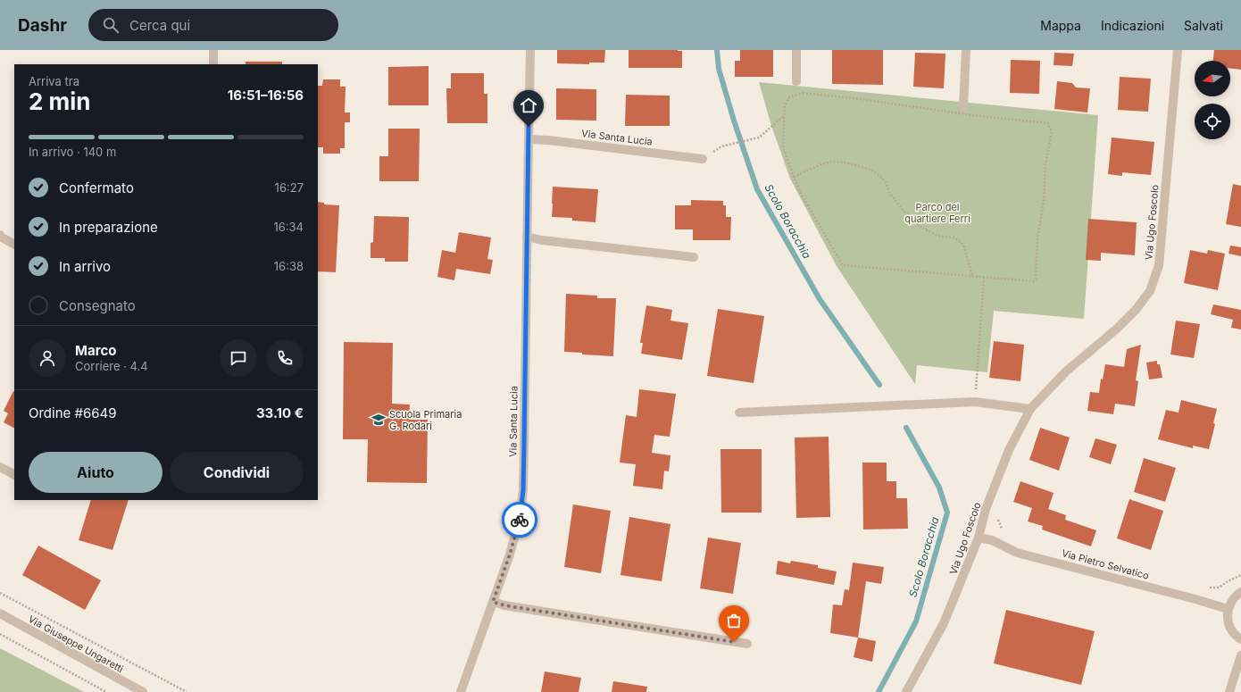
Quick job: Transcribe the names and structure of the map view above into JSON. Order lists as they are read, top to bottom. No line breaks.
{"streets":{"street":["Via Santa Lucia","Via Ugo Foscolo","Via Pietro Selvatico","Via Giuseppe Ungaretti"]},"crossings":[["Via Ugo Foscolo","Via Pietro Selvatico"]],"water":["Scolo Boracchia"],"parks":["Parco del quartiere Ferri"],"places":{"school or university":["Scuola Primaria G. Rodari"]},"north":"left","page":{"header":"Dashr","search":"Cerca qui","nav":["Mappa","Indicazioni","Salvati"],"heading":["2 min","Arriva tra","16:51–16:56"],"panel":["Marco","Corriere · 4.4","Ordine #6649","33.10 €"],"bar":"In arrivo · 140 m","list":[["Confermato","16:27"],["In preparazione","16:34"],["In arrivo","16:38"],"Consegnato"],"buttons":["Aiuto","Condividi"]}}
